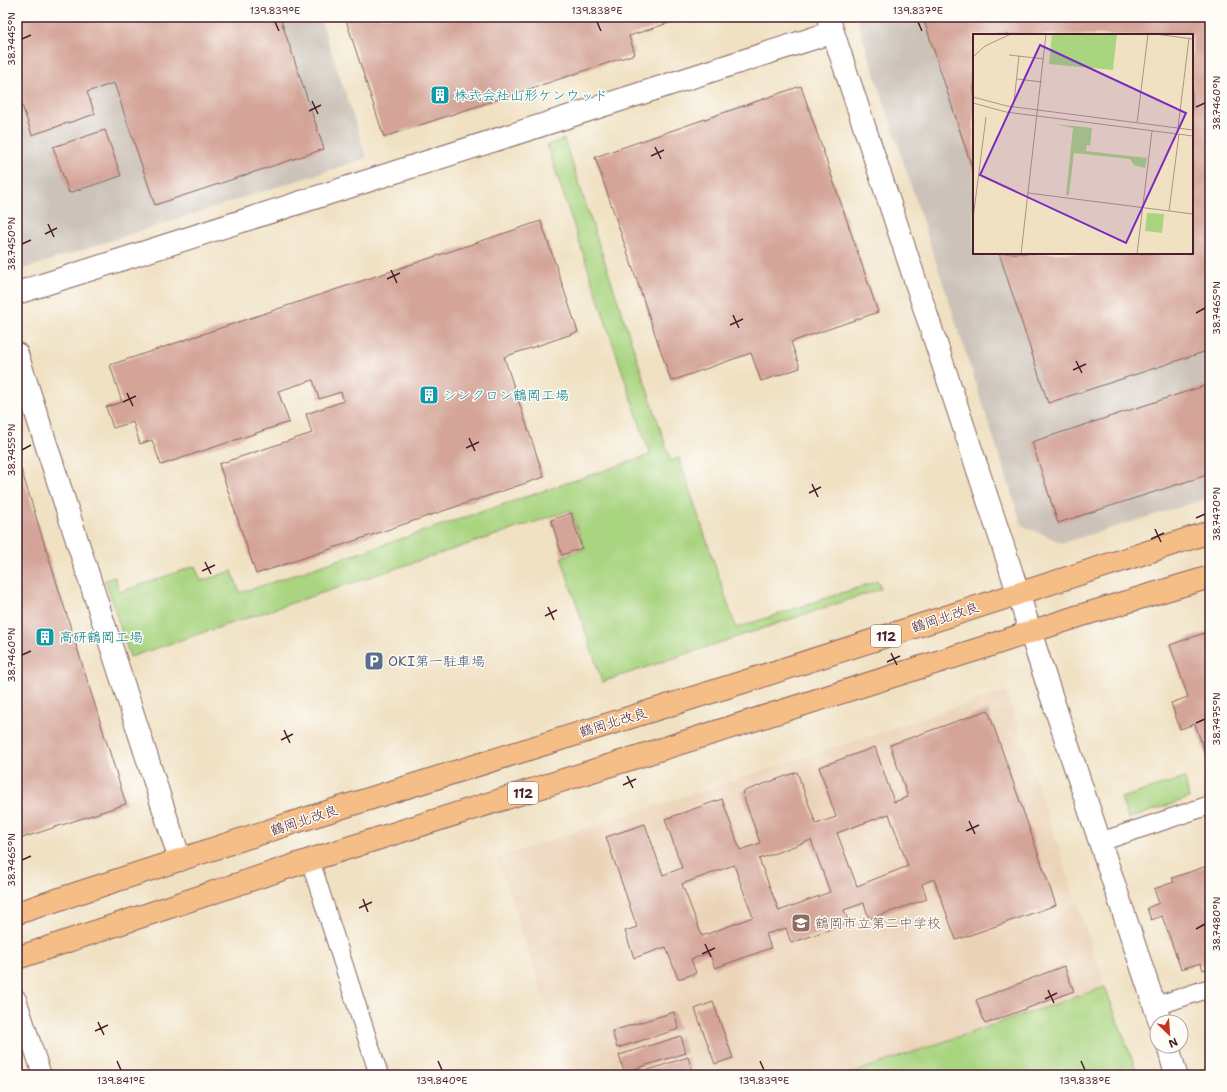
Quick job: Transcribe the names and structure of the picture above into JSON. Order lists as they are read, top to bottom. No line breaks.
{"streets":{"highway":["鶴岡北改良","112"]},"places":{"building":["株式会社山形ケンウッド","シンクロン鶴岡工場","高研鶴岡工場"],"parking":["OKI第一駐車場"],"school or university":["鶴岡市立第二中学校"]},"north":"bottom right","coordinates":["139.839°E","139.838°E","139.837°E","38.7445°N","38.7460°N","38.7450°N","38.7465°N","38.7455°N","38.7470°N","38.7475°N","38.7480°N","139.841°E","139.840°E"]}
